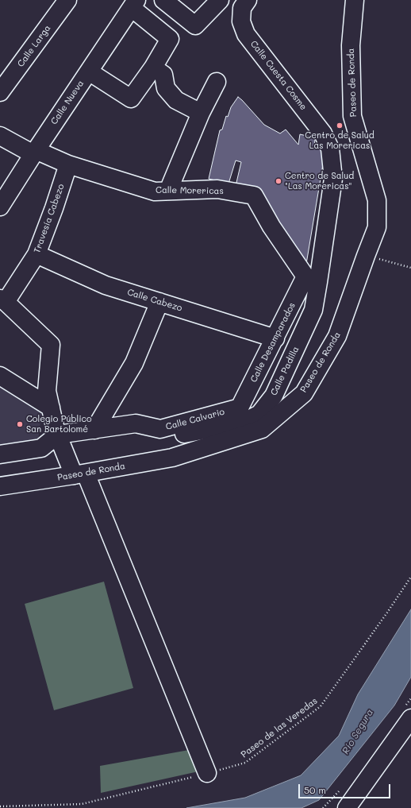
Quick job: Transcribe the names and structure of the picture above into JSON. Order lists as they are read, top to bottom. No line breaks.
{"streets":{"street":["Calle Larga","Calle Cuesta Cosme","Paseo de Ronda","Calle Nueva","Calle Morericas","Travesía Cabezo","Calle Cabezo","Calle Desamparados","Calle Padilla","Calle Calvario"],"path":["Paseo de las Veredas"]},"crossings":[["Calle Cuesta Cosme","Calle Padilla"],["Calle Nueva","Calle Morericas"],["Calle Morericas","Travesía Cabezo"],["Calle Morericas","Calle Desamparados"],["Calle Morericas","Calle Padilla"],["Travesía Cabezo","Calle Cabezo"],["Calle Cabezo","Calle Desamparados"],["Calle Desamparados","Calle Padilla"],["Calle Desamparados","Calle Calvario"],["Calle Padilla","Calle Calvario"]],"water":["Río Segura"],"places":["Centro de Salud Las Morericas","Centro de Salud \"Las Morericas\"","Colegio Público San Bartolomé"],"scale_bar":"50 m"}
